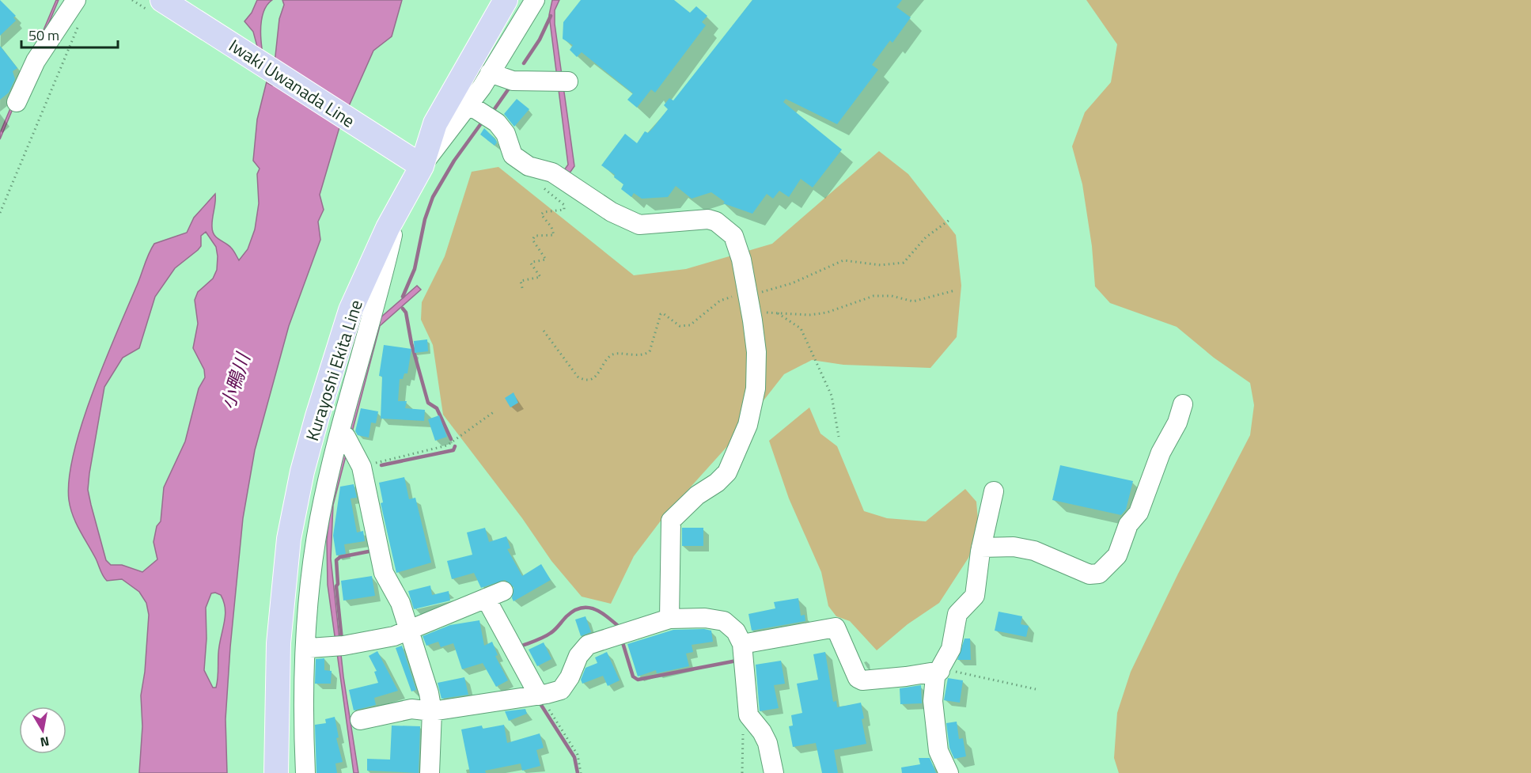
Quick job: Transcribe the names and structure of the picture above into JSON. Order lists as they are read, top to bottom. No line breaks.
{"streets":{"main road":["Iwaki Uwanada Line","Kurayoshi Ekita Line"]},"crossings":[["Iwaki Uwanada Line","Kurayoshi Ekita Line"]],"water":["小鴨川"],"scale_bar":"50 m","north":"bottom"}
